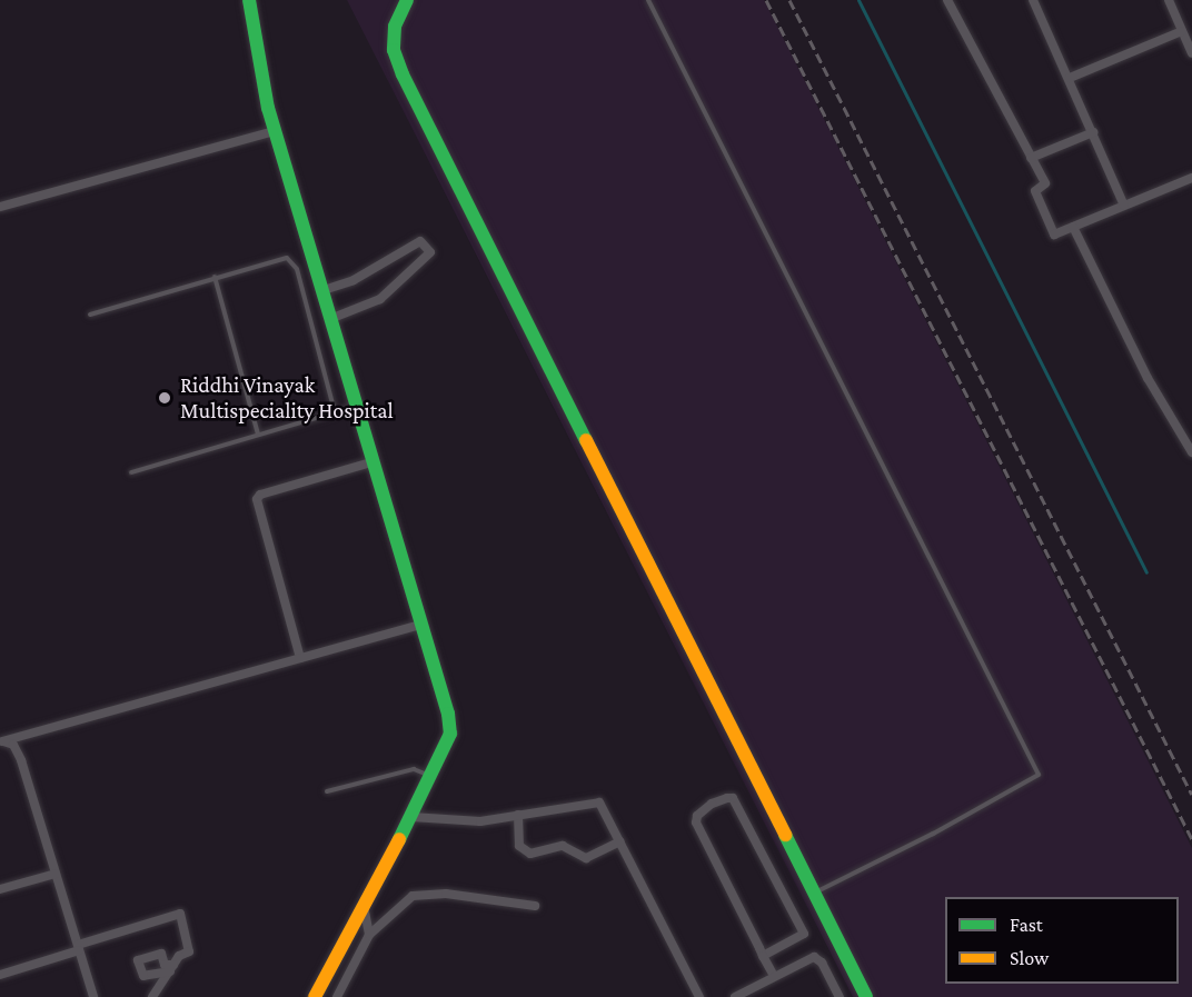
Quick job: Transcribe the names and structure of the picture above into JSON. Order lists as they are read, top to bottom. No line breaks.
{"places":["Riddhi Vinayak Multispeciality Hospital"],"legend":["Fast","Slow"]}
